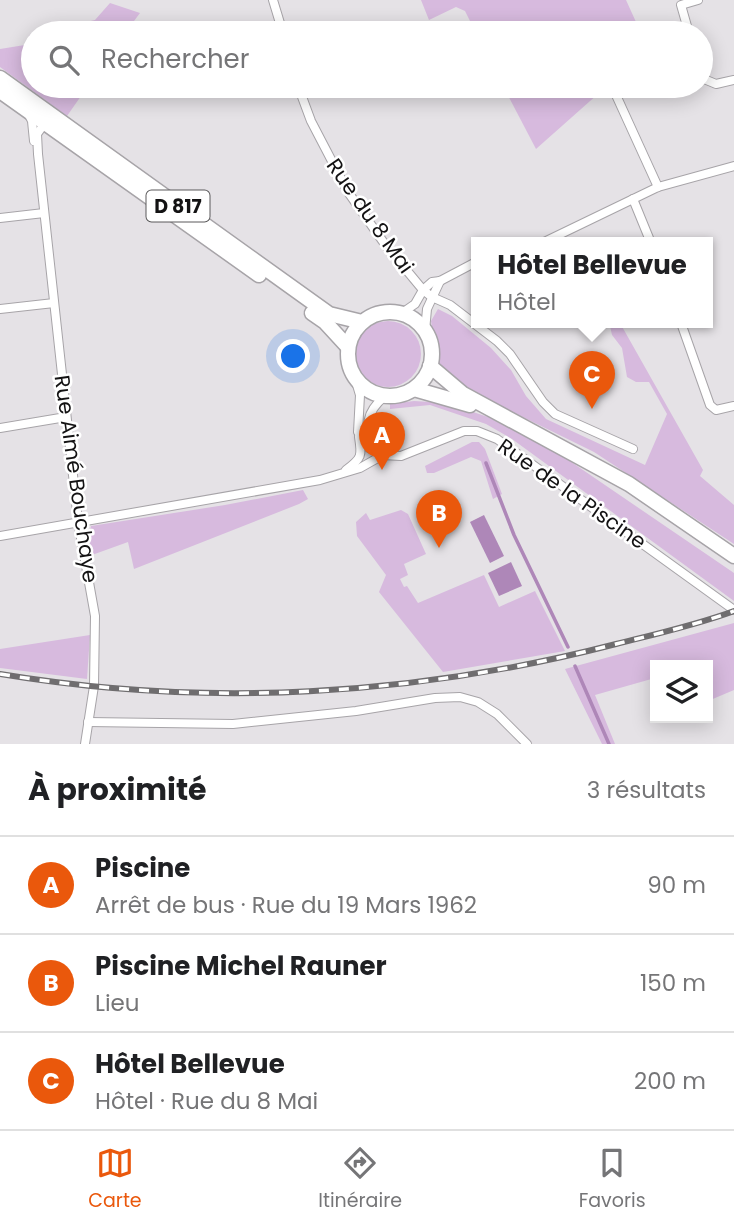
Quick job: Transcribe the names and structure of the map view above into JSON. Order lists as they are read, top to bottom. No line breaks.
{"streets":{"main road":["D 817"],"street":["Rue du 8 Mai","Rue Aimé Bouchaye","Rue de la Piscine"]},"crossings":[["D 817","Rue Aimé Bouchaye"]],"page":{"search":"Rechercher","popup":["Hôtel Bellevue","Hôtel"],"pins":["C","A","B"],"heading":["À proximité","3 résultats"],"list":[{"mark":"A","name":"Piscine","note":"Arrêt de bus · Rue du 19 Mars 1962","value":"90 m"},{"mark":"B","name":"Piscine Michel Rauner","note":"Lieu","value":"150 m"},{"mark":"C","name":"Hôtel Bellevue","note":"Hôtel · Rue du 8 Mai","value":"200 m"}],"nav":["Carte","Itinéraire","Favoris"]}}
